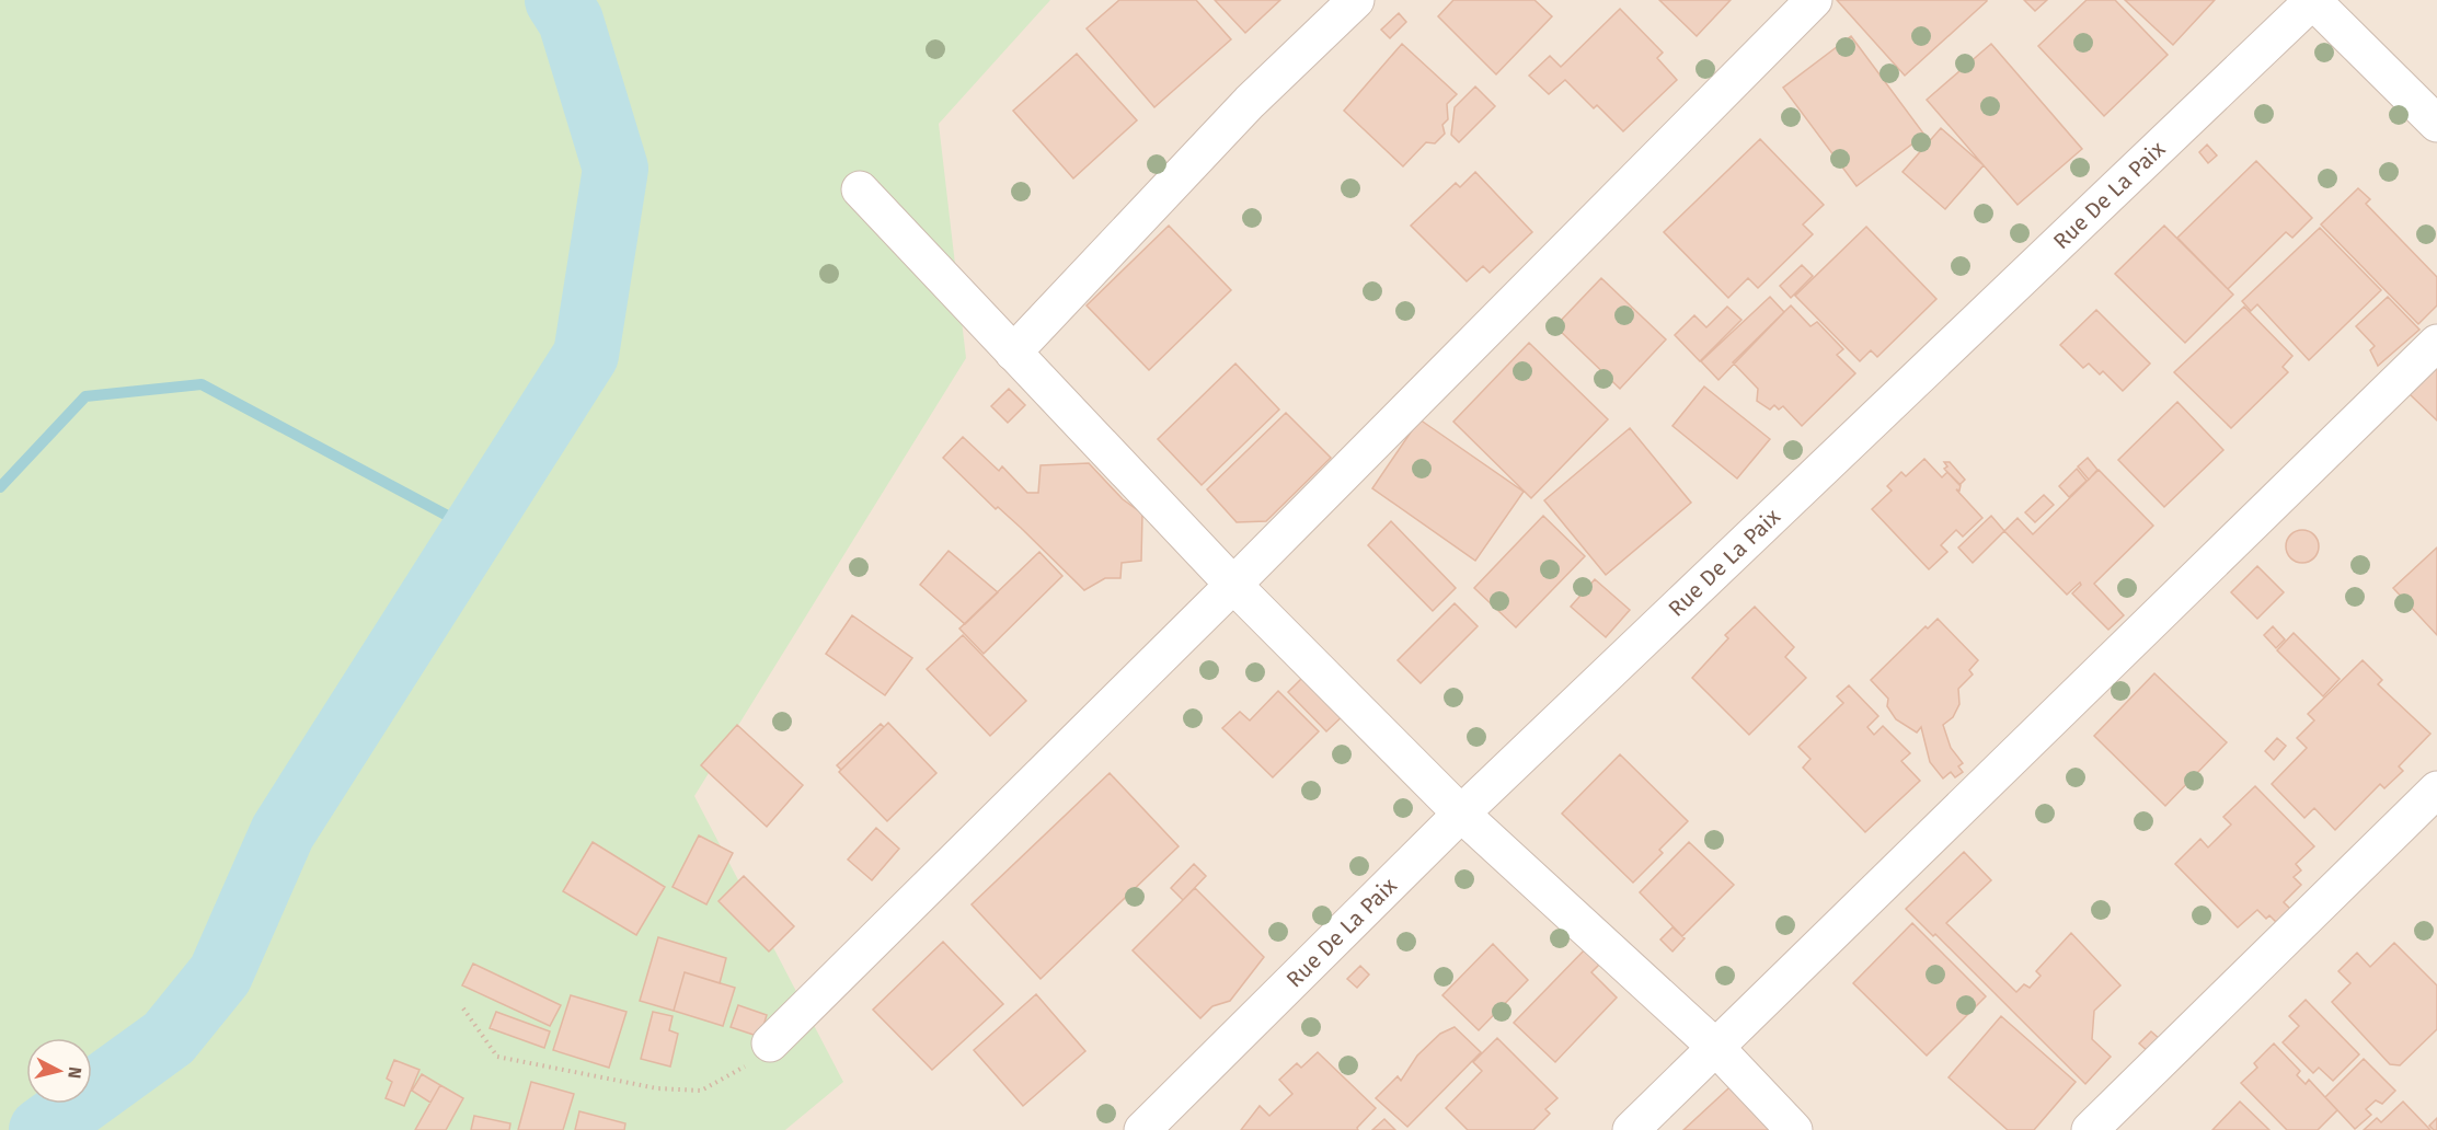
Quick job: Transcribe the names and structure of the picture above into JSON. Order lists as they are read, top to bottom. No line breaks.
{"streets":{"street":["Rue De La Paix"]},"north":"right"}
